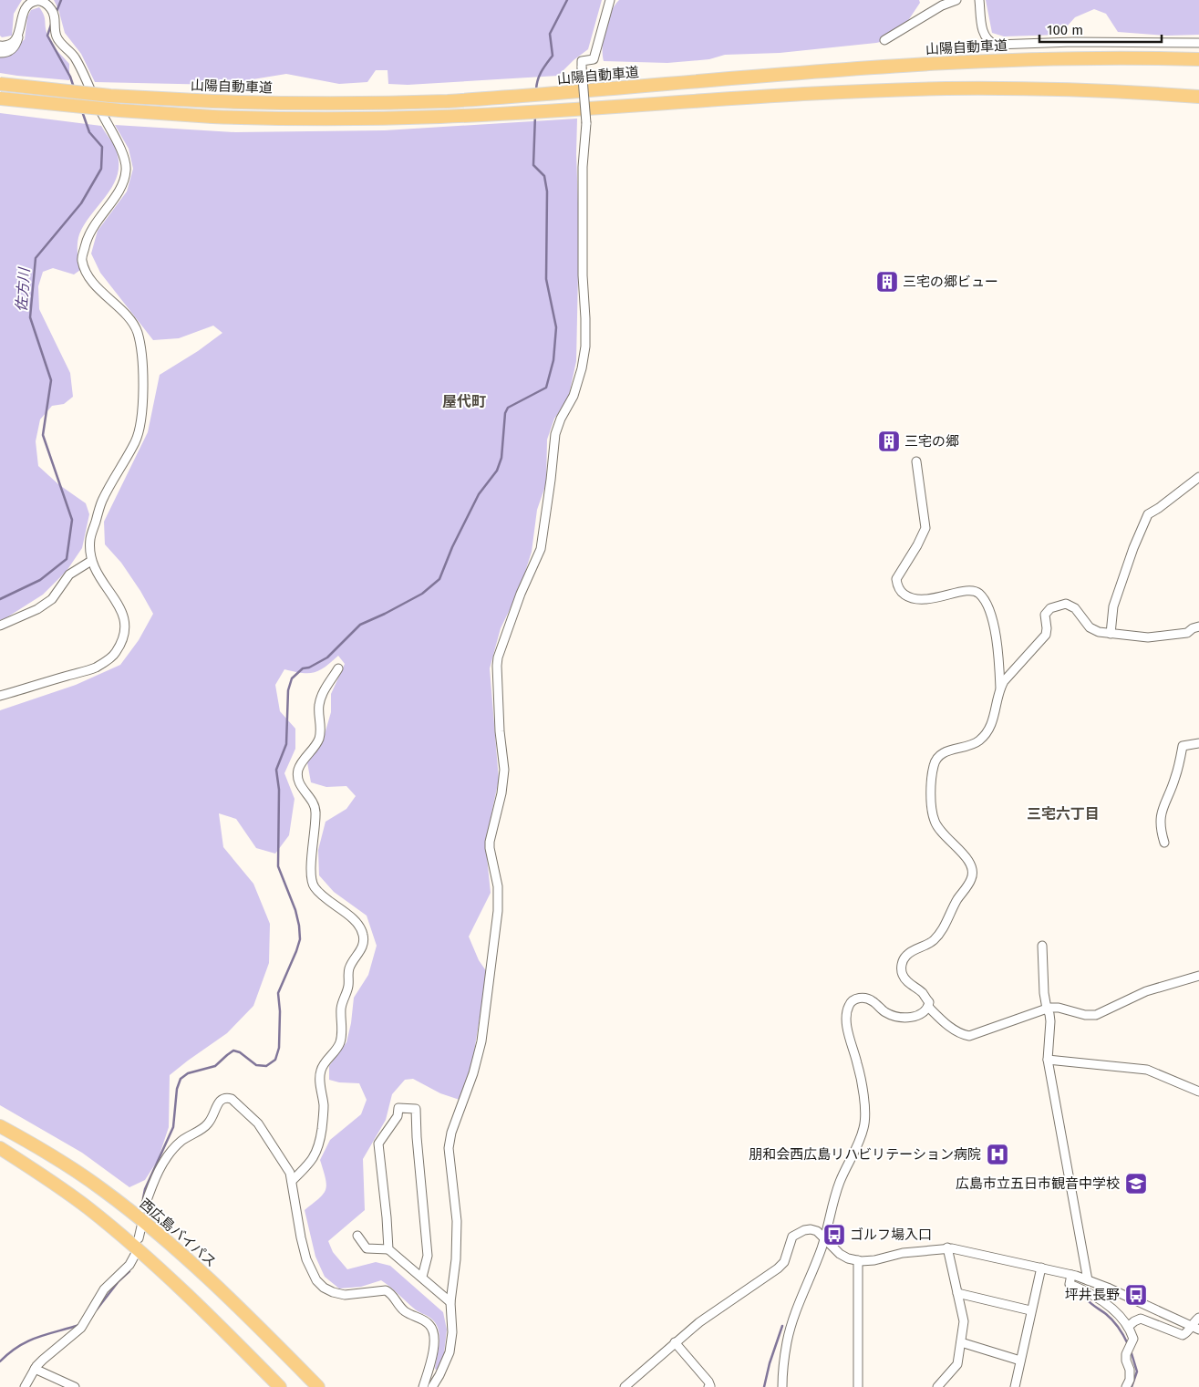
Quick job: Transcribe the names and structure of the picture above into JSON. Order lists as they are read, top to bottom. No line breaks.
{"streets":{"highway":["山陽自動車道","西広島バイパス"]},"districts":["屋代町","三宅六丁目"],"water":["佐方川"],"places":{"building":["三宅の郷ビュー","三宅の郷"],"hospital":["朋和会西広島リハビリテーション病院"],"school or university":["広島市立五日市観音中学校"],"bus stop":["ゴルフ場入口","坪井長野"]},"scale_bar":"100 m"}
